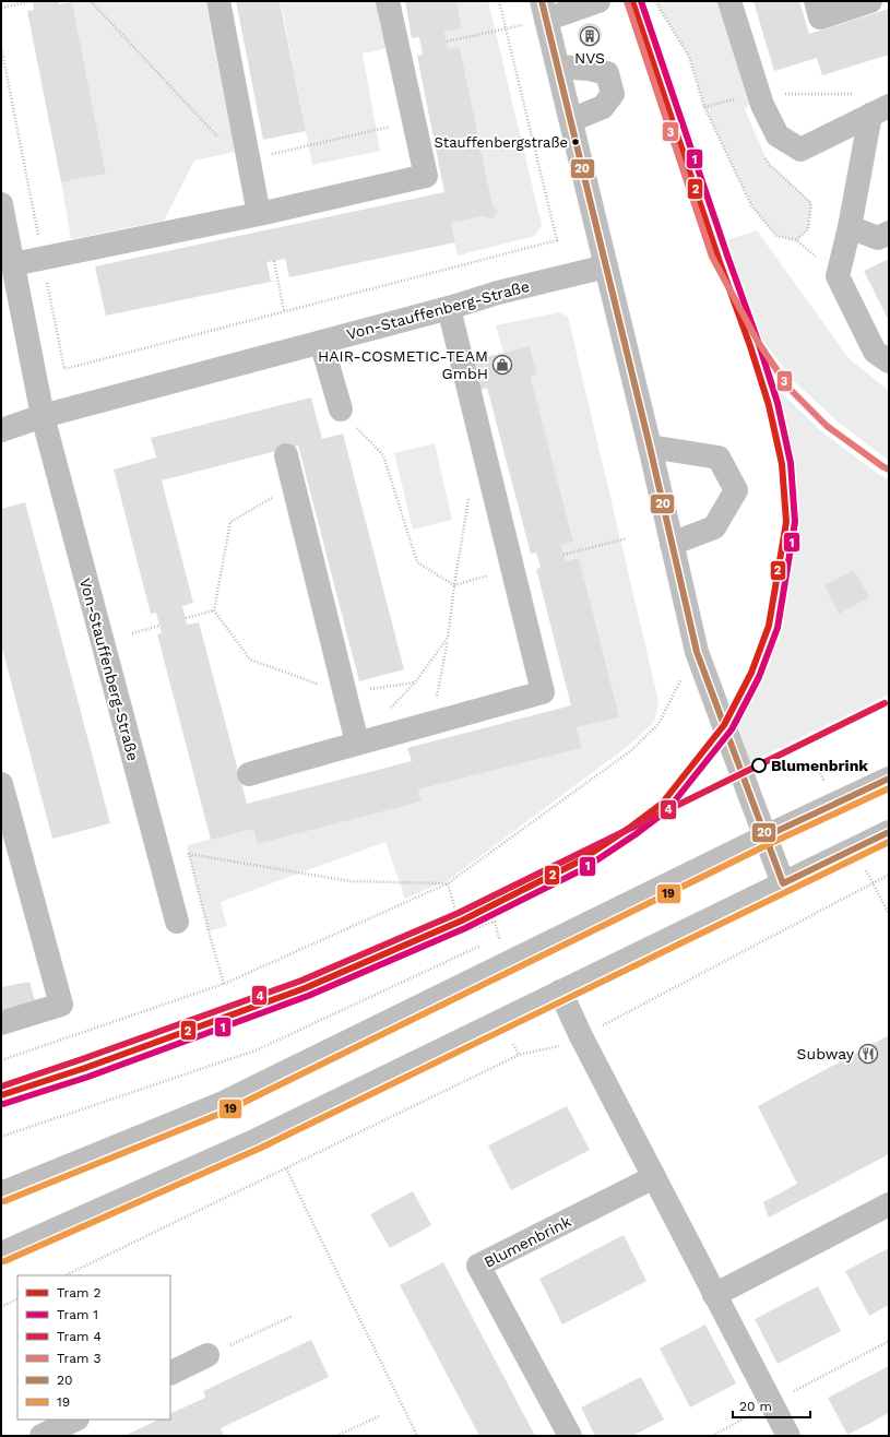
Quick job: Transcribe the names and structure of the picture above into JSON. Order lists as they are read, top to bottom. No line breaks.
{"streets":{"street":["Von-Stauffenberg-Straße","Blumenbrink"]},"places":{"building":["NVS"],"other":["Stauffenbergstraße","Blumenbrink"],"shop":["HAIR-COSMETIC-TEAM GmbH"],"restaurant":["Subway"]},"lines":["tram line 2","tram line 1","tram line 3","transit line 20","tram line 4","transit line 19"],"legend":["Tram 2","Tram 1","Tram 4","Tram 3","20","19"],"scale_bar":"20 m"}
